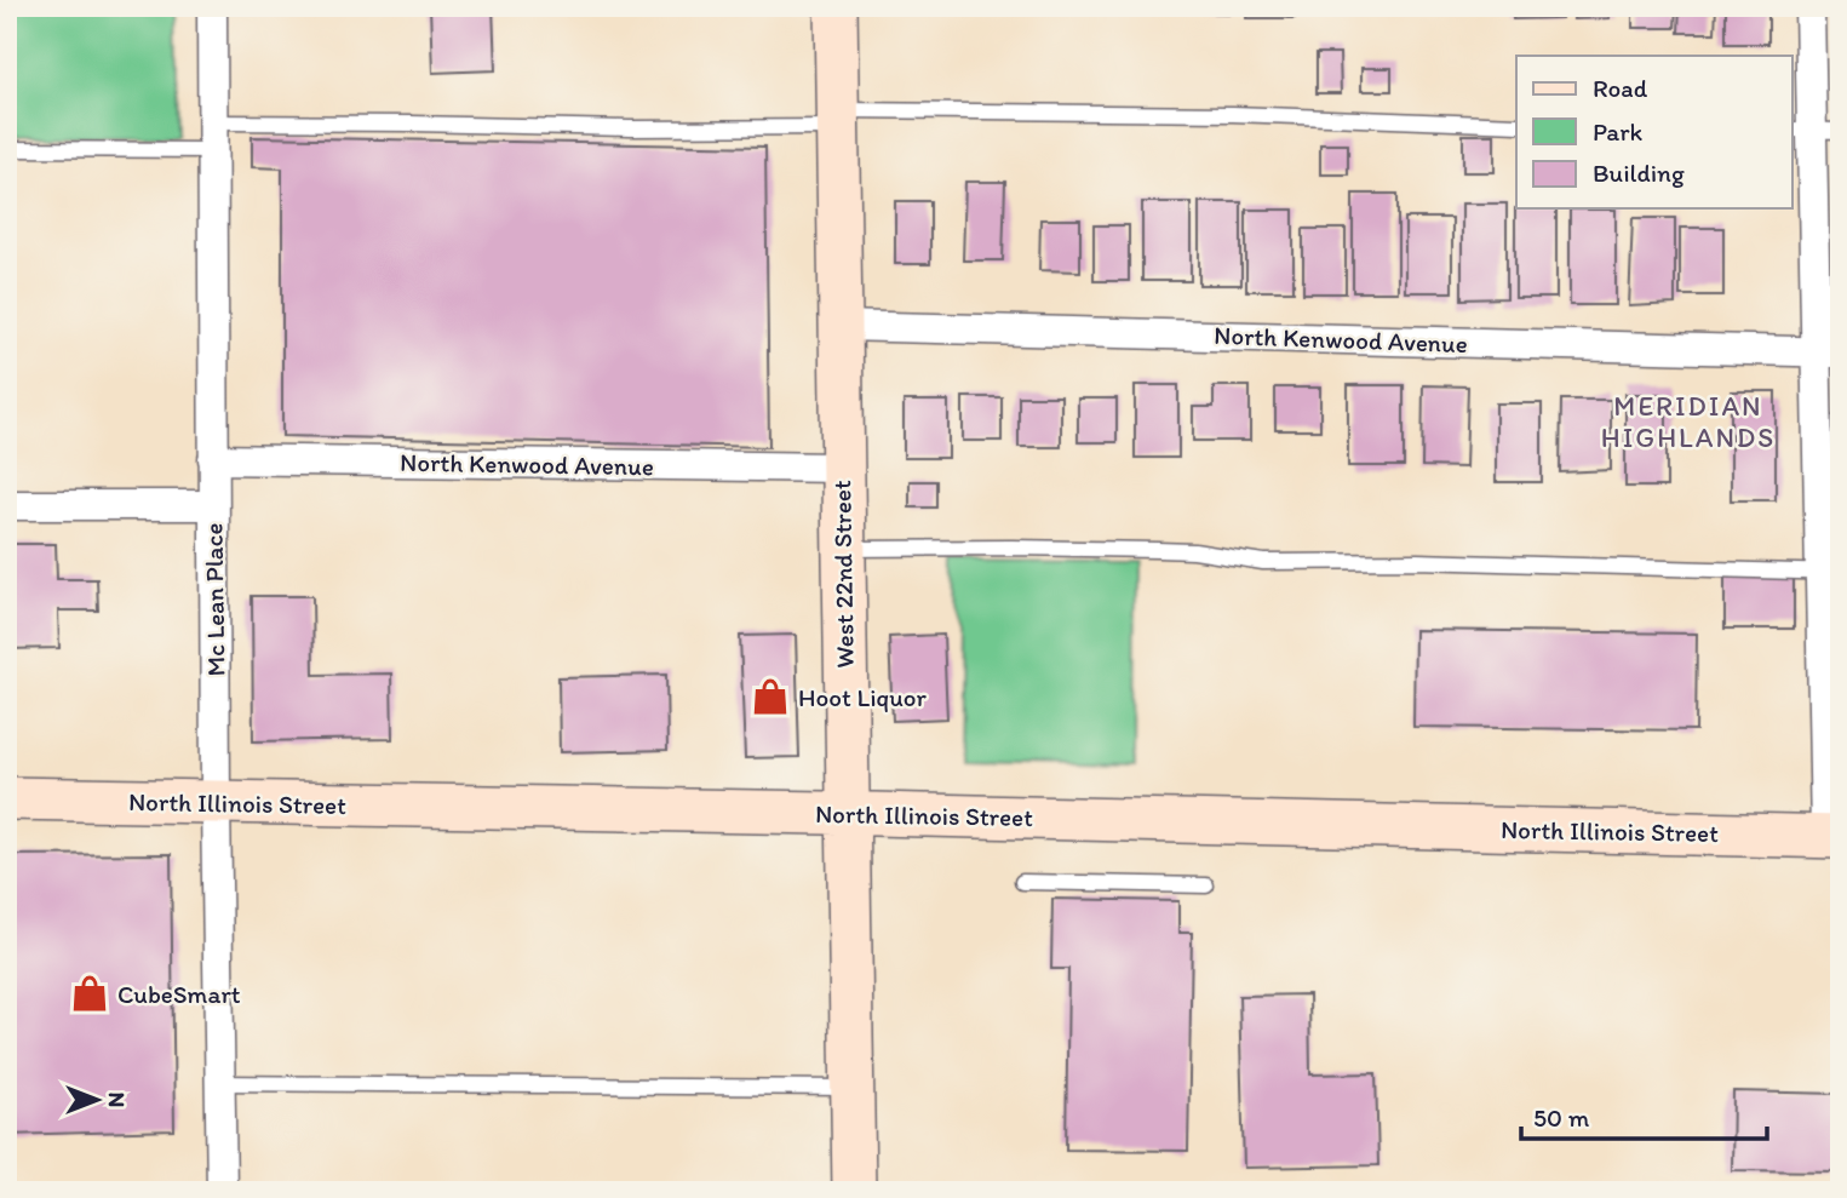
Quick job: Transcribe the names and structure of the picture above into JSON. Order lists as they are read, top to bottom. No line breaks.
{"streets":{"main road":["West 22nd Street","North Illinois Street"],"street":["North Kenwood Avenue","Mc Lean Place"]},"crossings":[["North Kenwood Avenue","West 22nd Street"],["North Kenwood Avenue","Mc Lean Place"],["West 22nd Street","North Illinois Street"],["Mc Lean Place","North Illinois Street"]],"districts":["MERIDIAN HIGHLANDS"],"places":{"shop":["Hoot Liquor","CubeSmart"]},"legend":["Road","Park","Building"],"scale_bar":"50 m","north":"right"}
